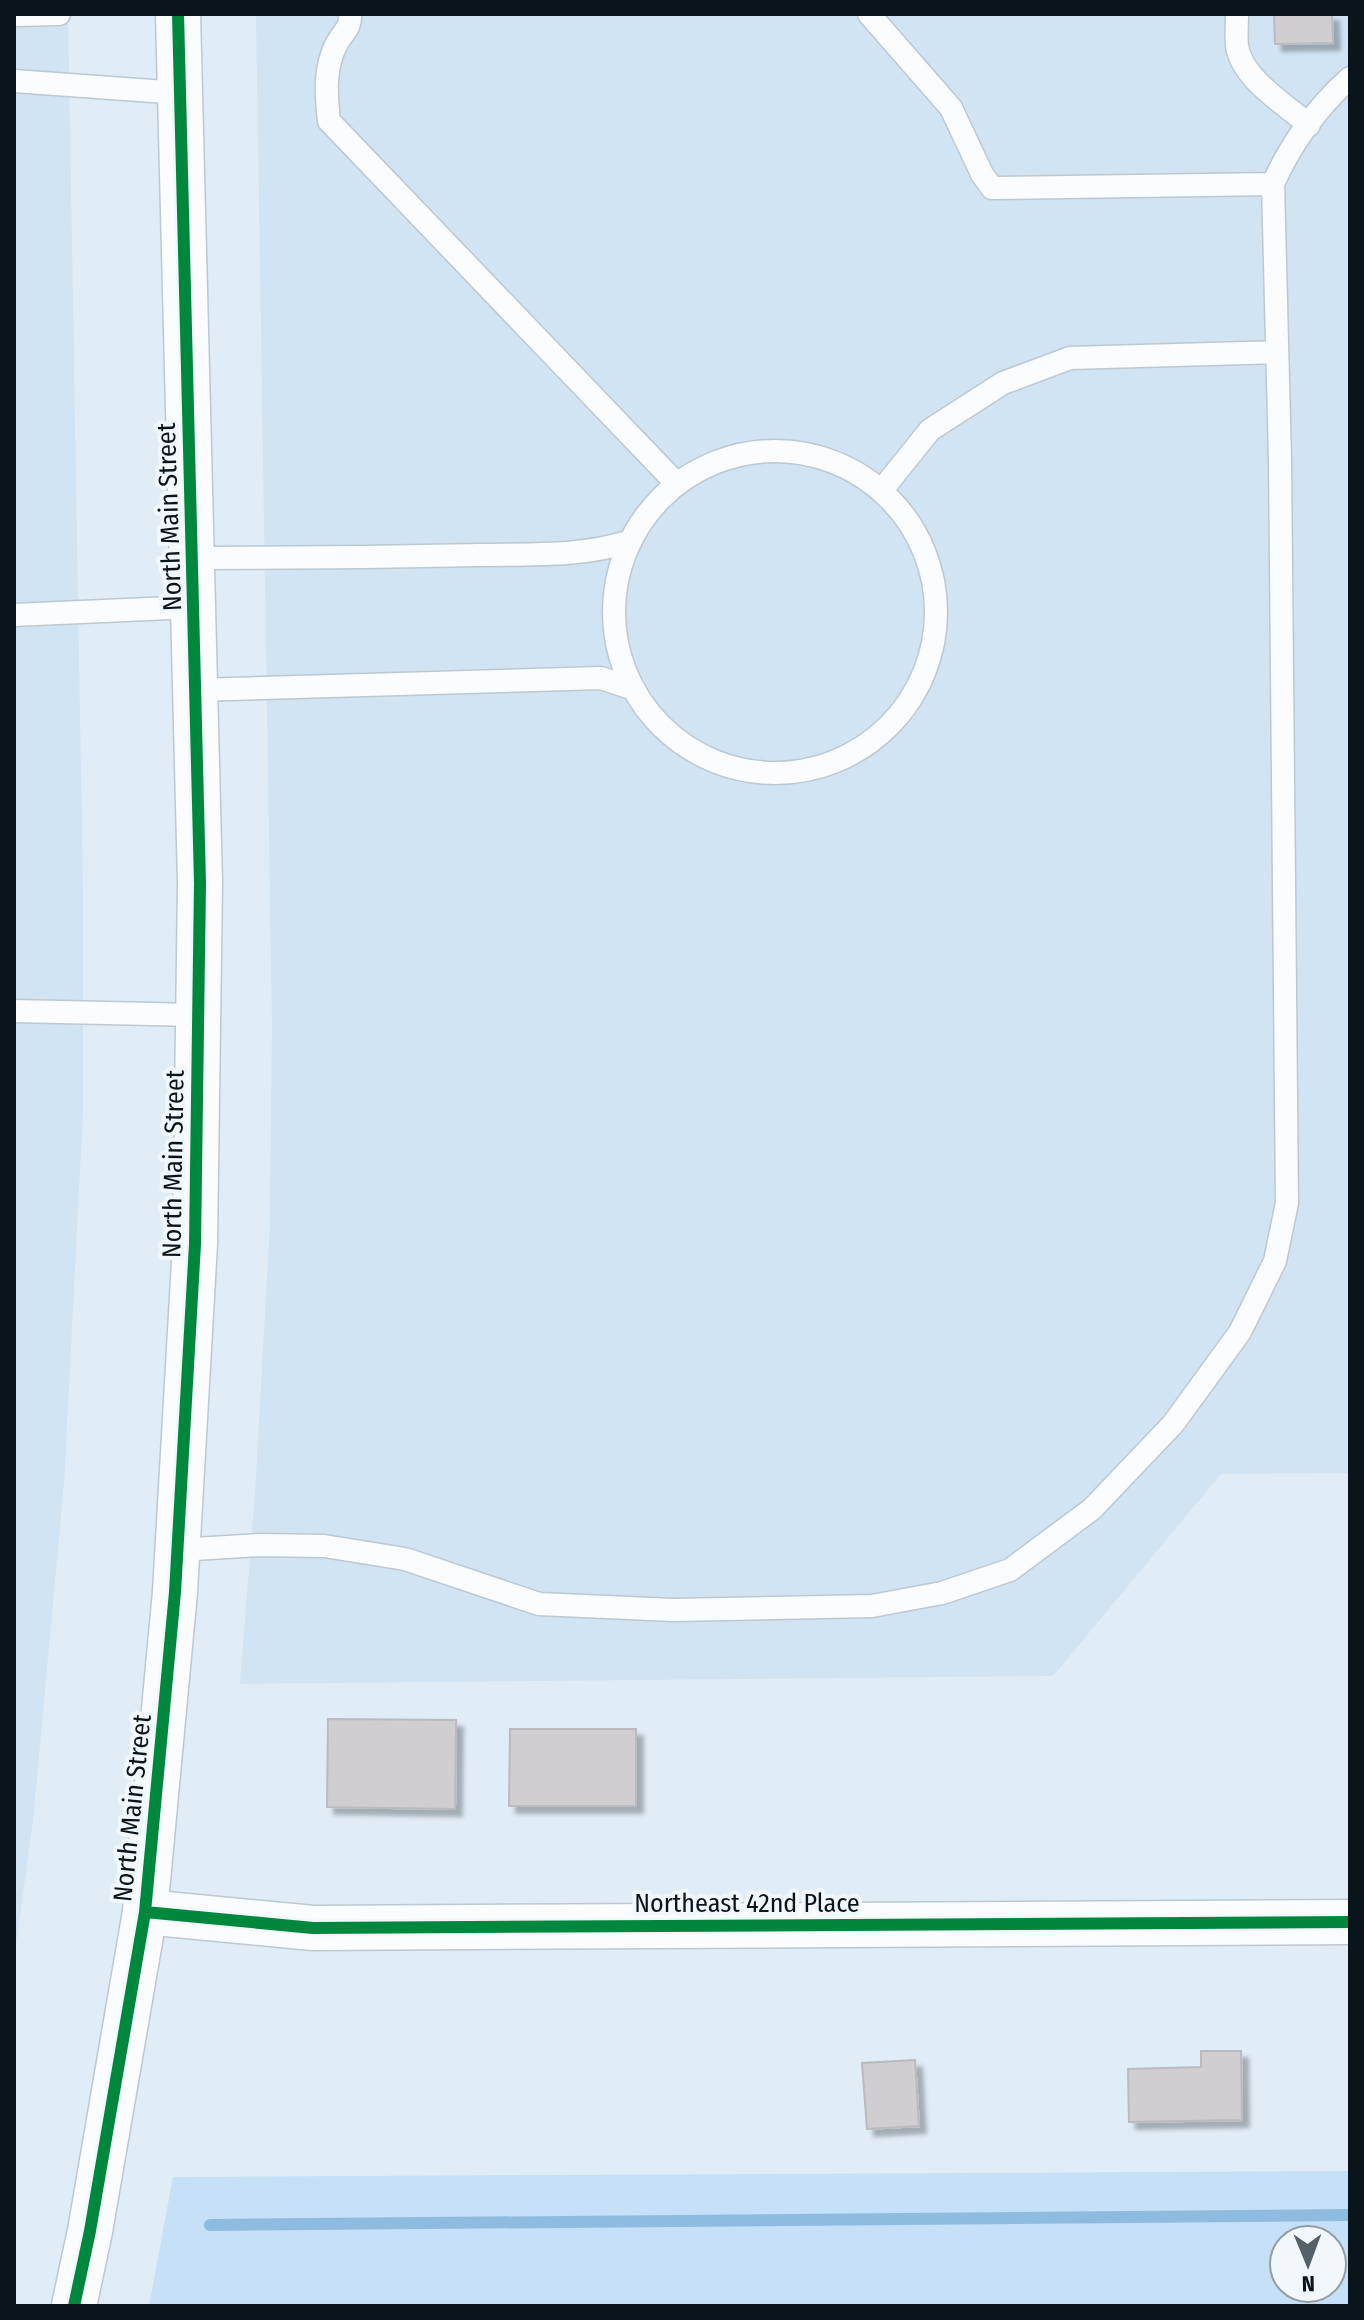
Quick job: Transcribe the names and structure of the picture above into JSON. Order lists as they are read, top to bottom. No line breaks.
{"streets":{"street":["North Main Street","Northeast 42nd Place"]},"crossings":[["North Main Street","Northeast 42nd Place"]],"north":"bottom"}
